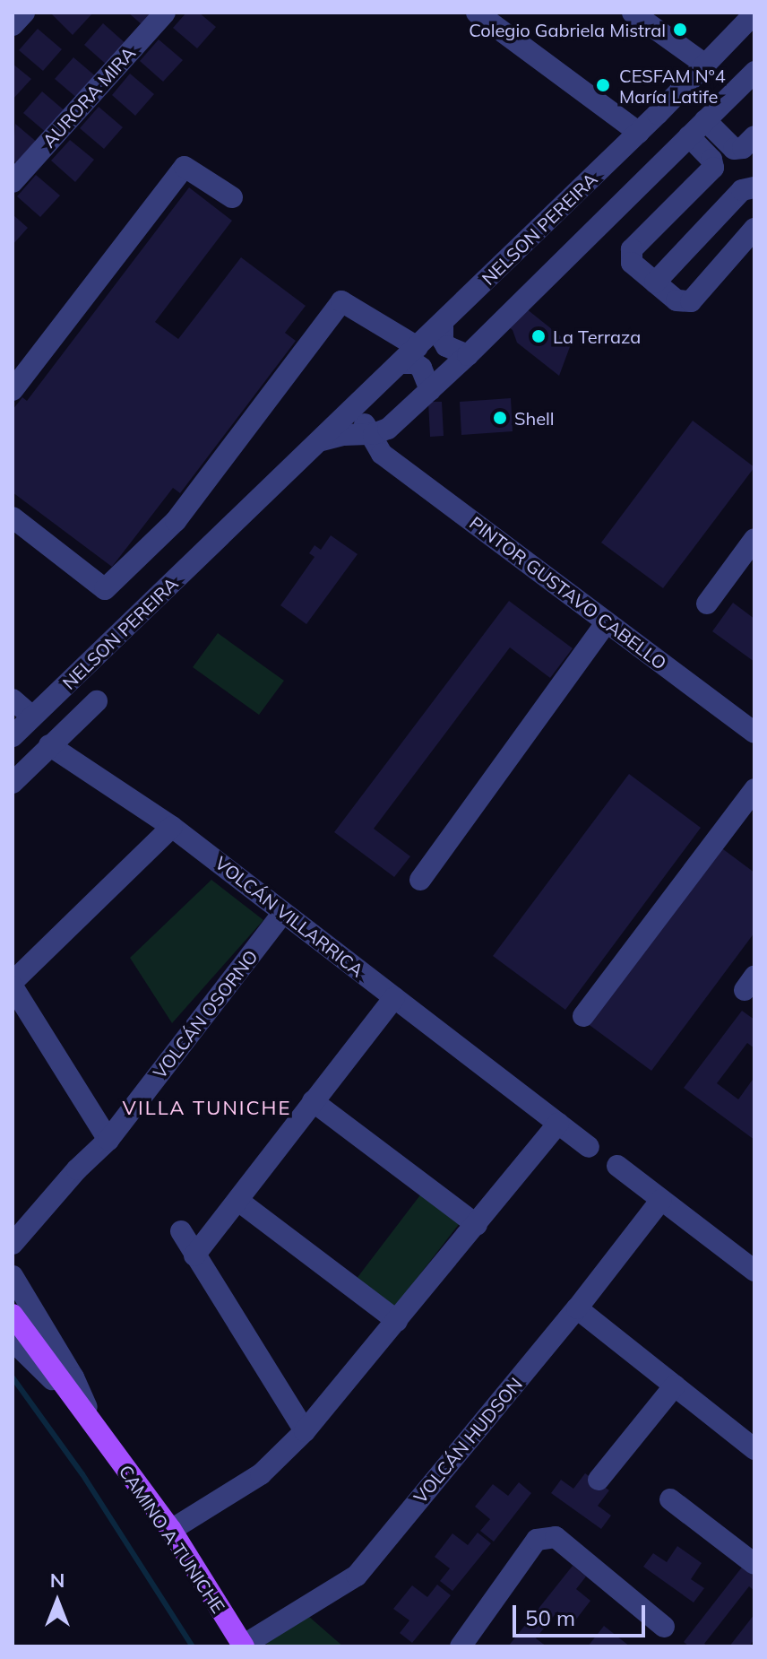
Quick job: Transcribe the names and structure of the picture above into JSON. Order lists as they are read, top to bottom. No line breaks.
{"streets":{"main road":["CAMINO A TUNICHE"],"street":["AURORA MIRA","NELSON PEREIRA","PINTOR GUSTAVO CABELLO","VOLCÁN VILLARRICA","VOLCÁN OSORNO","VOLCÁN HUDSON"]},"crossings":[["NELSON PEREIRA","VOLCÁN VILLARRICA"],["VOLCÁN VILLARRICA","VOLCÁN OSORNO"],["VOLCÁN HUDSON","CAMINO A TUNICHE"]],"districts":["VILLA TUNICHE"],"places":["Colegio Gabriela Mistral","CESFAM Nº4 María Latife","La Terraza","Shell"],"scale_bar":"50 m","north":"top"}
